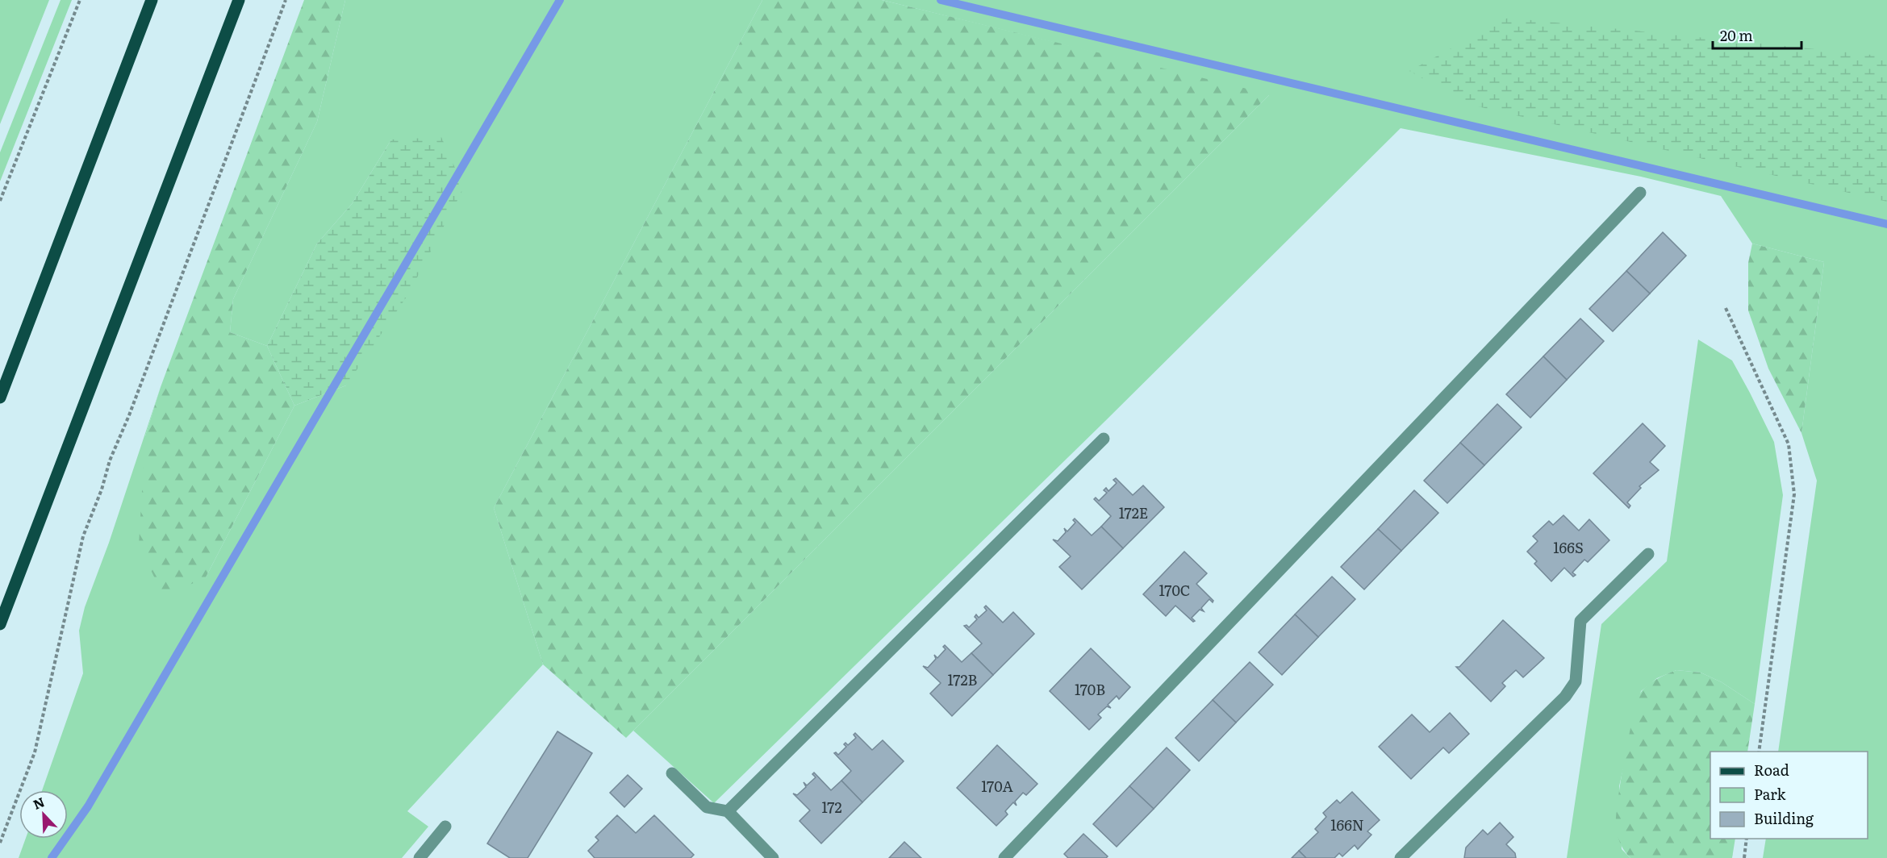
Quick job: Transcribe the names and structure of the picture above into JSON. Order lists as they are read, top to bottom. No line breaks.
{"house_numbers":["172E","166S","170C","172B","170B","170A","172","166N"],"legend":["Road","Park","Building"],"scale_bar":"20 m","north":"top left"}
